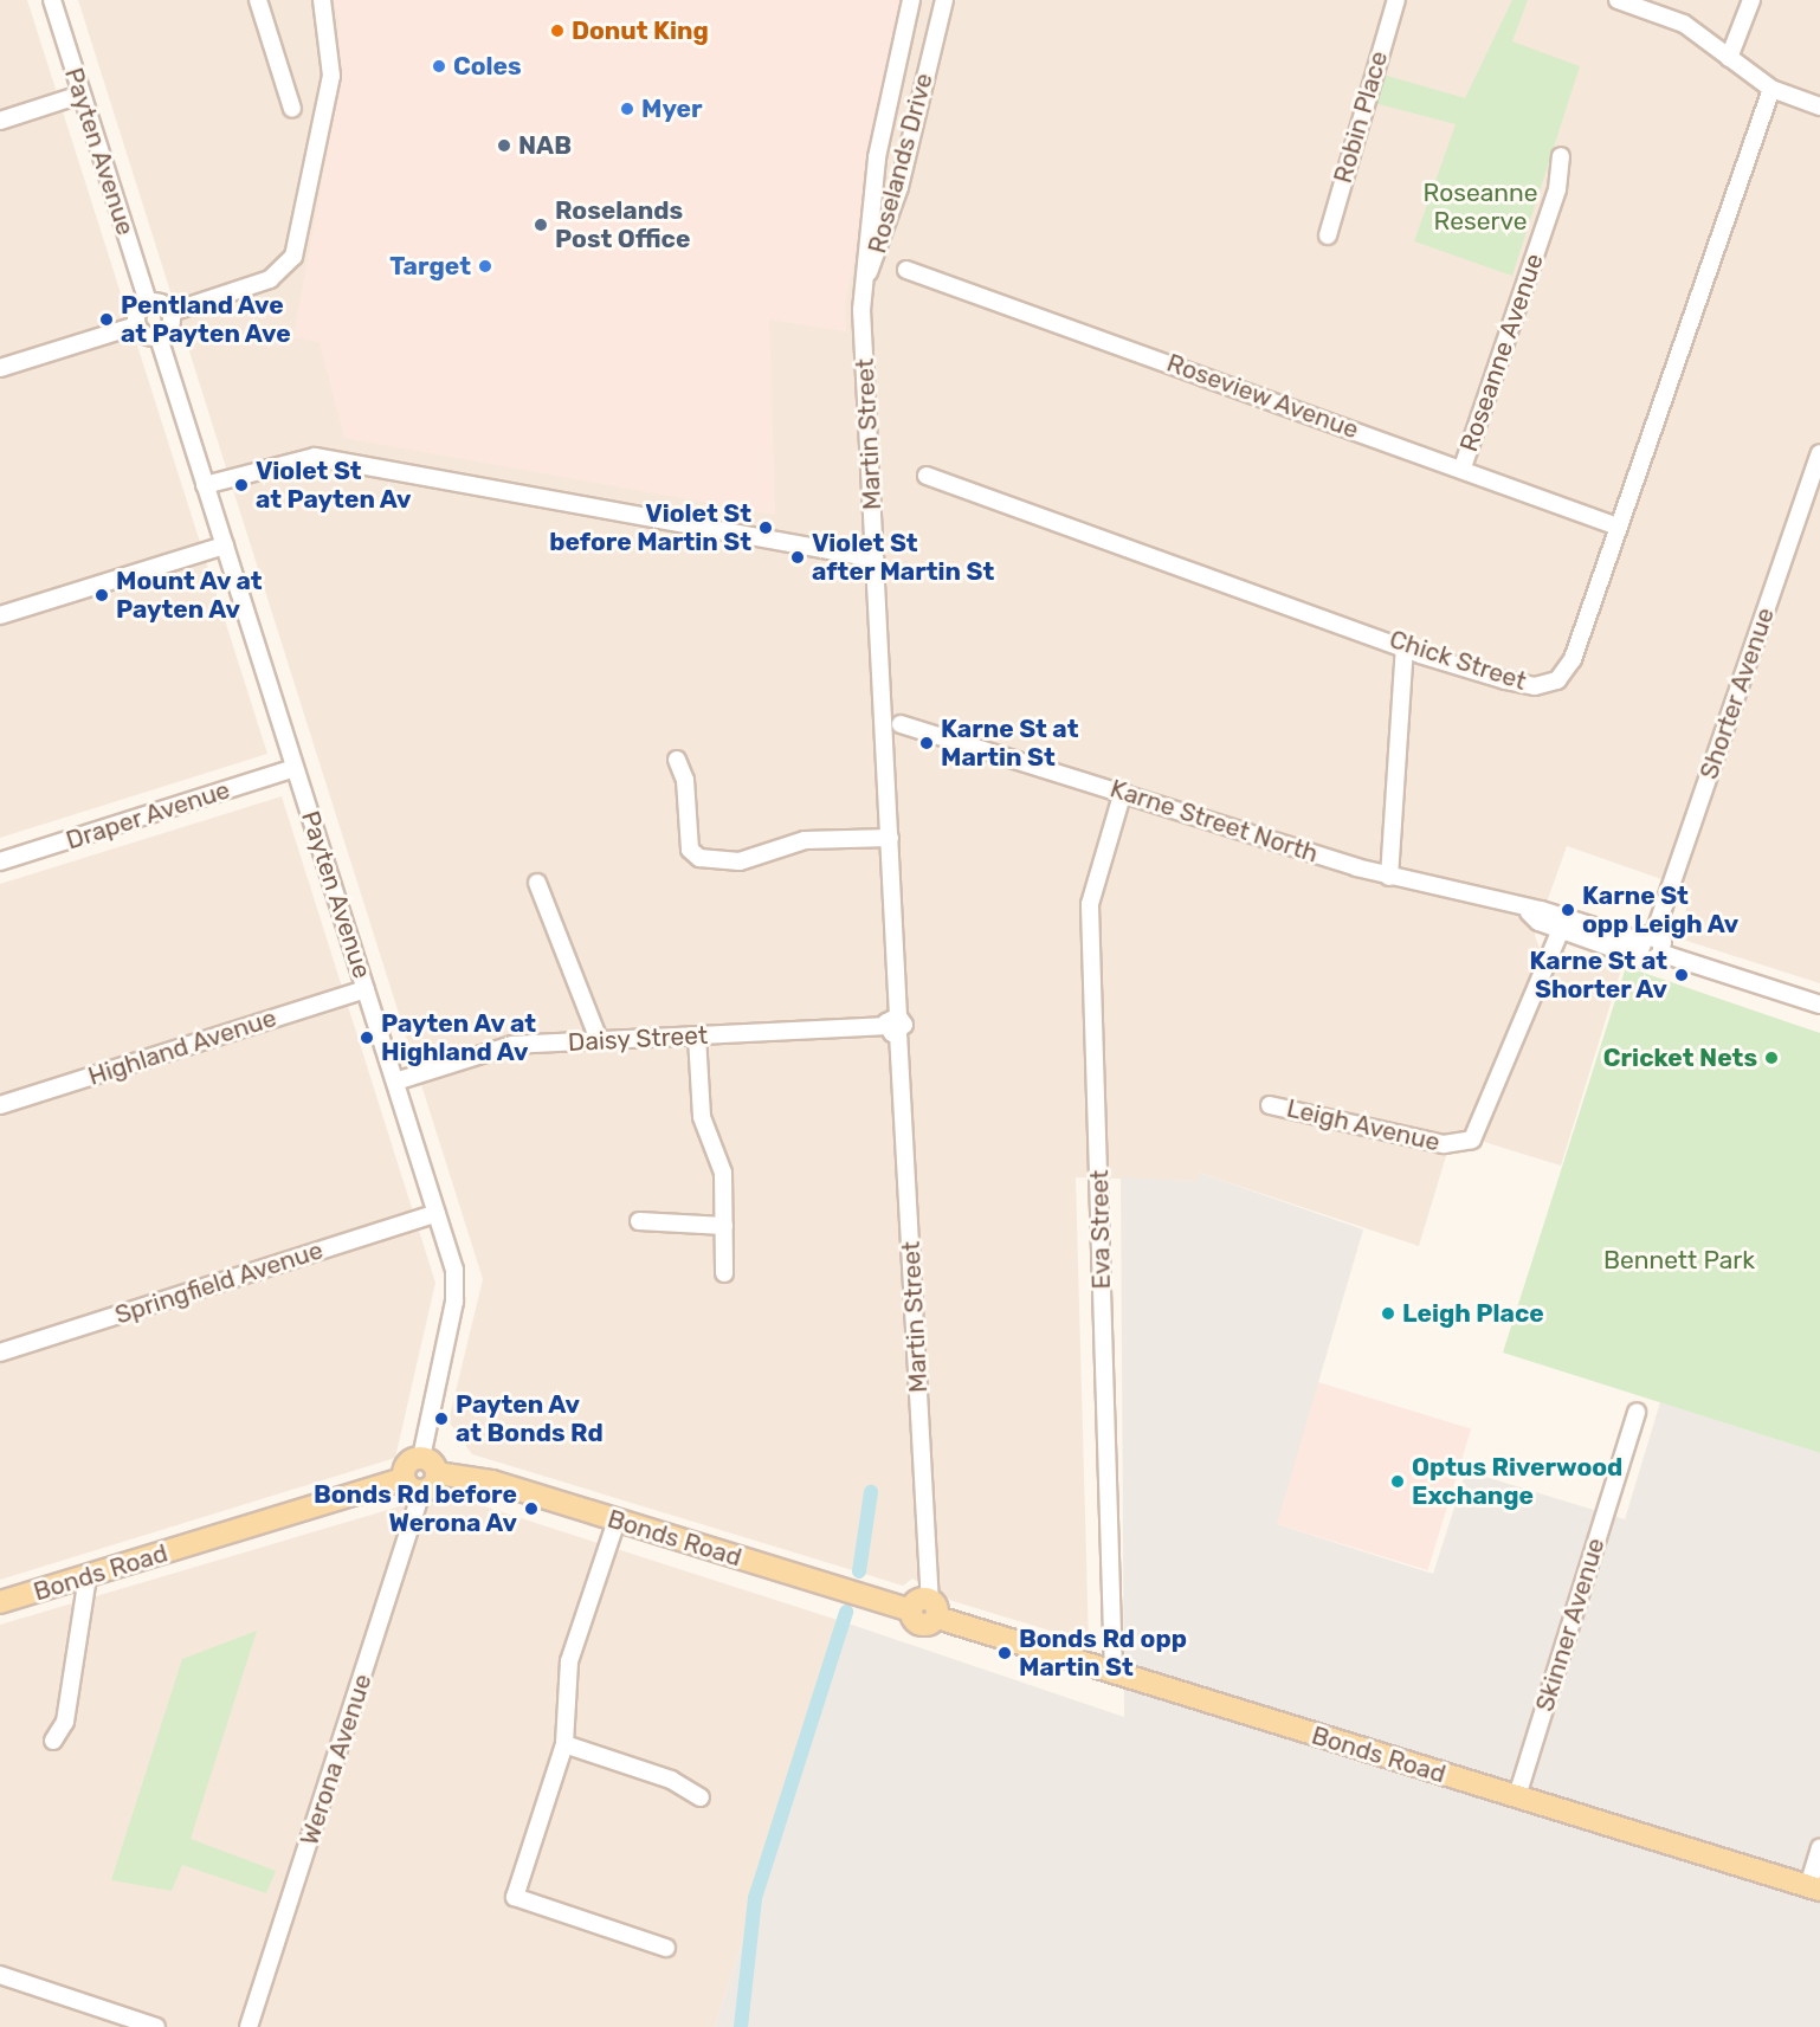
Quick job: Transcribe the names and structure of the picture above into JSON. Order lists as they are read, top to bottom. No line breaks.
{"streets":{"main road":["Bonds Road"],"street":["Robin Place","Payten Avenue","Roselands Drive","Roseanne Avenue","Roseview Avenue","Martin Street","Chick Street","Shorter Avenue","Draper Avenue","Karne Street North","Daisy Street","Highland Avenue","Leigh Avenue","Eva Street","Springfield Avenue","Skinner Avenue","Werona Avenue"]},"crossings":[["Payten Avenue","Draper Avenue"],["Payten Avenue","Daisy Street"],["Payten Avenue","Highland Avenue"],["Payten Avenue","Springfield Avenue"],["Roselands Drive","Martin Street"],["Roseanne Avenue","Roseview Avenue"],["Roseview Avenue","Chick Street"],["Martin Street","Karne Street North"],["Martin Street","Daisy Street"],["Martin Street","Bonds Road"],["Shorter Avenue","Karne Street North"],["Karne Street North","Leigh Avenue"],["Karne Street North","Eva Street"],["Eva Street","Bonds Road"],["Bonds Road","Skinner Avenue"]],"parks":["Roseanne Reserve","Bennett Park"],"places":["Donut King","Coles","Myer","NAB","Roselands Post Office","Target","Pentland Ave at Payten Ave","Violet St at Payten Av","Violet St before Martin St","Violet St after Martin St","Mount Av at Payten Av","Karne St at Martin St","Karne St opp Leigh Av","Karne St at Shorter Av","Payten Av at Highland Av","Cricket Nets","Leigh Place","Payten Av at Bonds Rd","Optus Riverwood Exchange","Bonds Rd before Werona Av","Bonds Rd opp Martin St"]}
